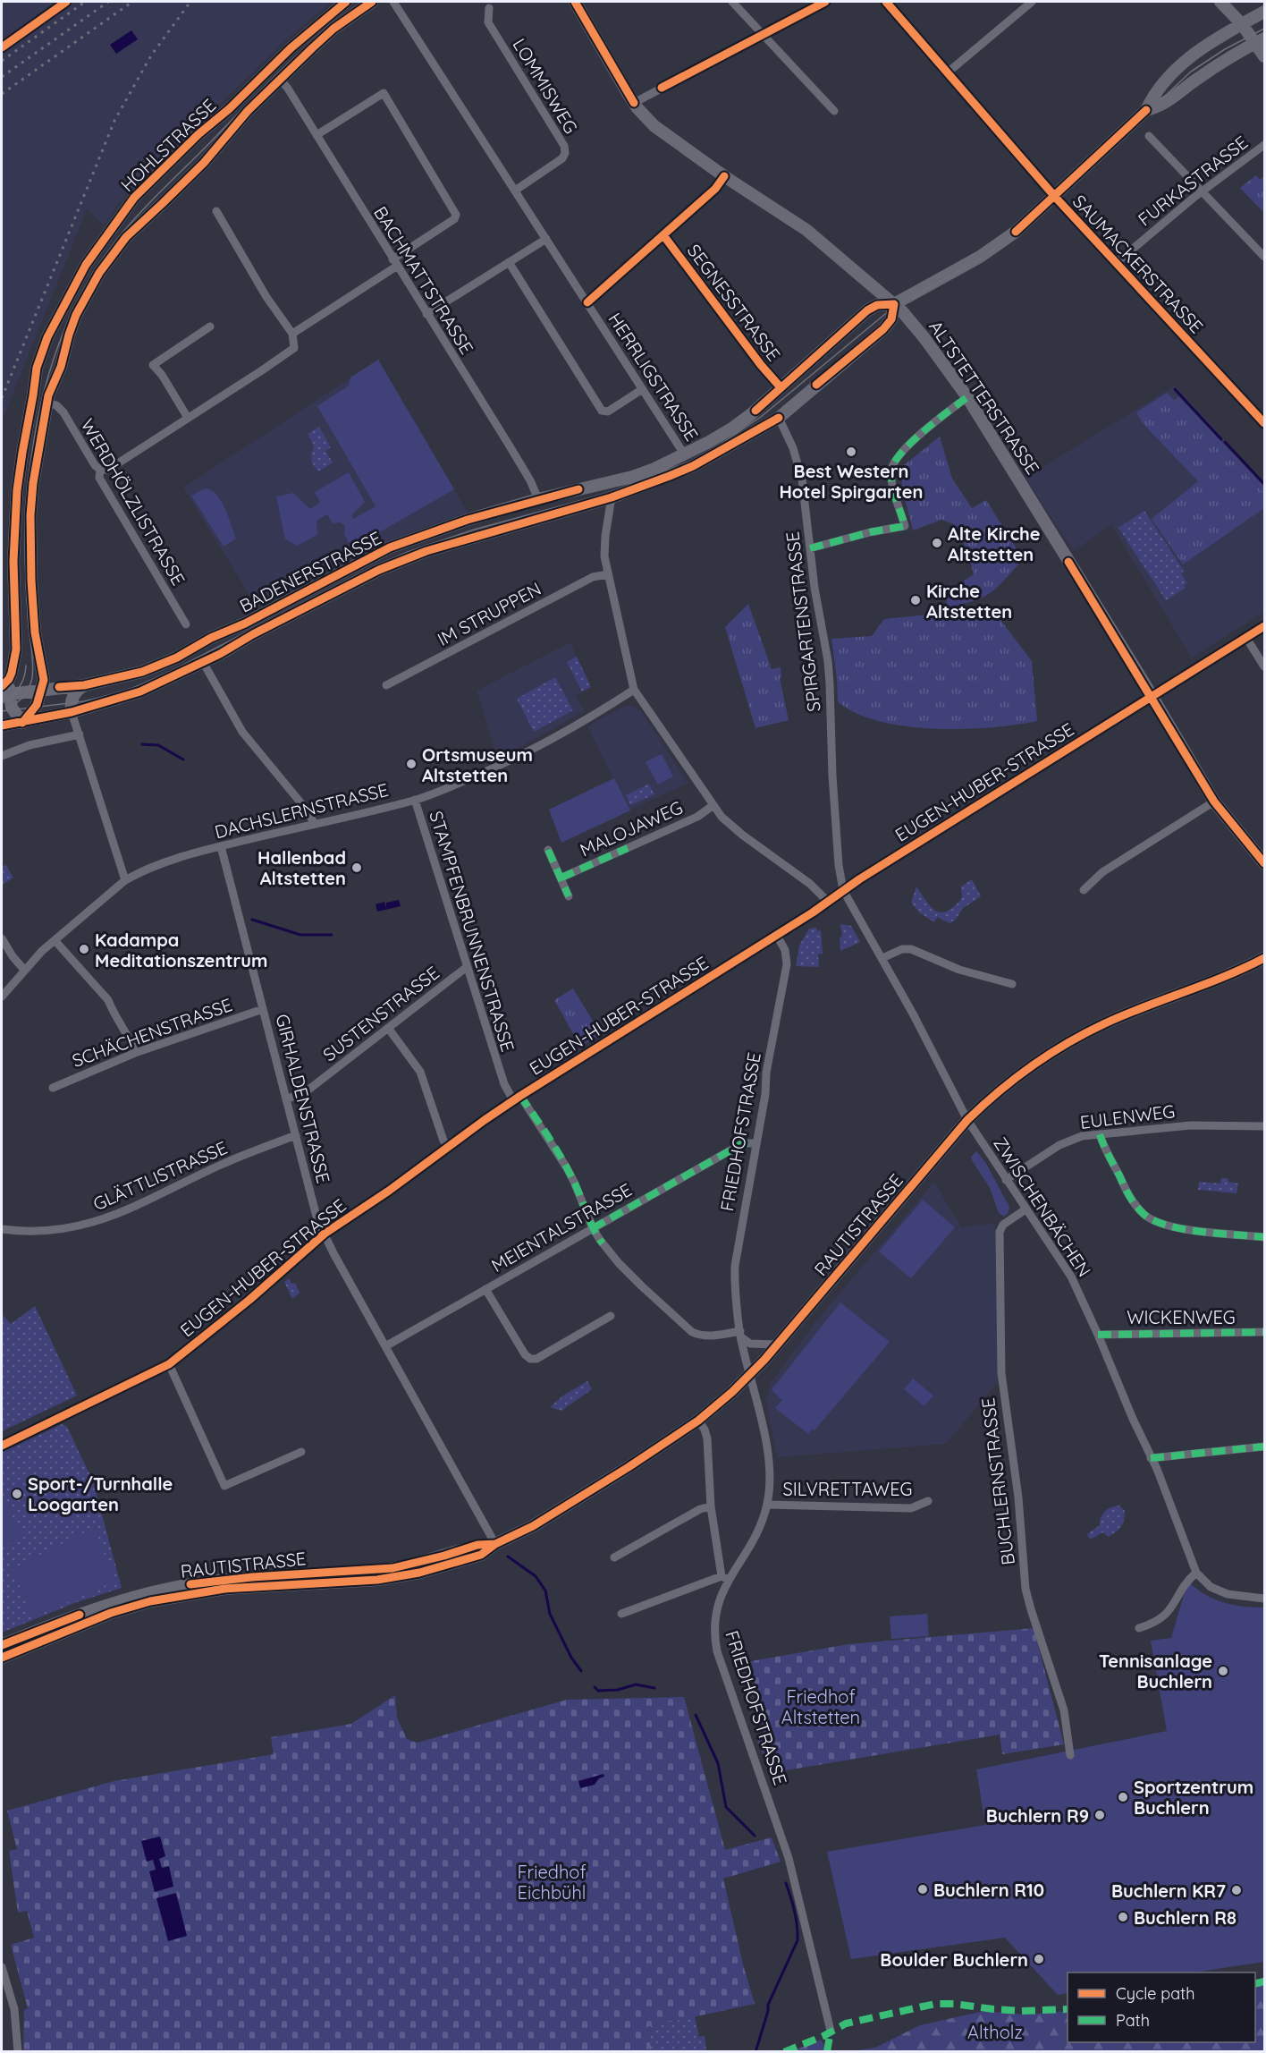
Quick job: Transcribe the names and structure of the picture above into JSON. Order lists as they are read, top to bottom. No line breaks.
{"streets":{"street":["LOMMISWEG","HOHLSTRASSE","FURKASTRASSE","SAUMACKERSTRASSE","BACHMATTSTRASSE","SEGNESSTRASSE","HERRLIGSTRASSE","ALTSTETTERSTRASSE","WERDHÖLZLISTRASSE","BADENERSTRASSE","IM STRUPPEN","SPIRGARTENSTRASSE","EUGEN-HUBER-STRASSE","DACHSLERNSTRASSE","MALOJAWEG","STAMPFENBRUNNENSTRASSE","SUSTENSTRASSE","SCHÄCHENSTRASSE","GIRHALDENSTRASSE","EULENWEG","FRIEDHOFSTRASSE","GLÄTTLISTRASSE","ZWISCHENBÄCHEN","RAUTISTRASSE","MEIENTALSTRASSE","WICKENWEG","BUCHLERNSTRASSE","SILVRETTAWEG"]},"crossings":[["LOMMISWEG","HERRLIGSTRASSE"],["HOHLSTRASSE","BACHMATTSTRASSE"],["HOHLSTRASSE","WERDHÖLZLISTRASSE"],["HOHLSTRASSE","BADENERSTRASSE"],["FURKASTRASSE","SAUMACKERSTRASSE"],["SAUMACKERSTRASSE","BADENERSTRASSE"],["BACHMATTSTRASSE","BADENERSTRASSE"],["SEGNESSTRASSE","BADENERSTRASSE"],["HERRLIGSTRASSE","BADENERSTRASSE"],["ALTSTETTERSTRASSE","BADENERSTRASSE"],["ALTSTETTERSTRASSE","EUGEN-HUBER-STRASSE"],["BADENERSTRASSE","SPIRGARTENSTRASSE"],["SPIRGARTENSTRASSE","EUGEN-HUBER-STRASSE"],["SPIRGARTENSTRASSE","ZWISCHENBÄCHEN"],["EUGEN-HUBER-STRASSE","STAMPFENBRUNNENSTRASSE"],["EUGEN-HUBER-STRASSE","GIRHALDENSTRASSE"],["EUGEN-HUBER-STRASSE","FRIEDHOFSTRASSE"],["EUGEN-HUBER-STRASSE","ZWISCHENBÄCHEN"],["DACHSLERNSTRASSE","STAMPFENBRUNNENSTRASSE"],["DACHSLERNSTRASSE","GIRHALDENSTRASSE"],["STAMPFENBRUNNENSTRASSE","SUSTENSTRASSE"],["STAMPFENBRUNNENSTRASSE","FRIEDHOFSTRASSE"],["STAMPFENBRUNNENSTRASSE","MEIENTALSTRASSE"],["SUSTENSTRASSE","GIRHALDENSTRASSE"],["SCHÄCHENSTRASSE","GIRHALDENSTRASSE"],["GIRHALDENSTRASSE","GLÄTTLISTRASSE"],["GIRHALDENSTRASSE","RAUTISTRASSE"],["GIRHALDENSTRASSE","MEIENTALSTRASSE"],["EULENWEG","ZWISCHENBÄCHEN"],["FRIEDHOFSTRASSE","RAUTISTRASSE"],["FRIEDHOFSTRASSE","MEIENTALSTRASSE"],["FRIEDHOFSTRASSE","SILVRETTAWEG"],["ZWISCHENBÄCHEN","RAUTISTRASSE"],["ZWISCHENBÄCHEN","WICKENWEG"],["ZWISCHENBÄCHEN","BUCHLERNSTRASSE"]],"parks":["Friedhof Altstetten","Friedhof Eichbühl","Altholz"],"places":["Best Western Hotel Spirgarten","Alte Kirche Altstetten","Kirche Altstetten","Ortsmuseum Altstetten","Hallenbad Altstetten","Kadampa Meditationszentrum","Sport-/Turnhalle Loogarten","Tennisanlage Buchlern","Sportzentrum Buchlern","Buchlern R9","Buchlern R10","Buchlern KR7","Buchlern R8","Boulder Buchlern"],"legend":["Cycle path","Path"]}
